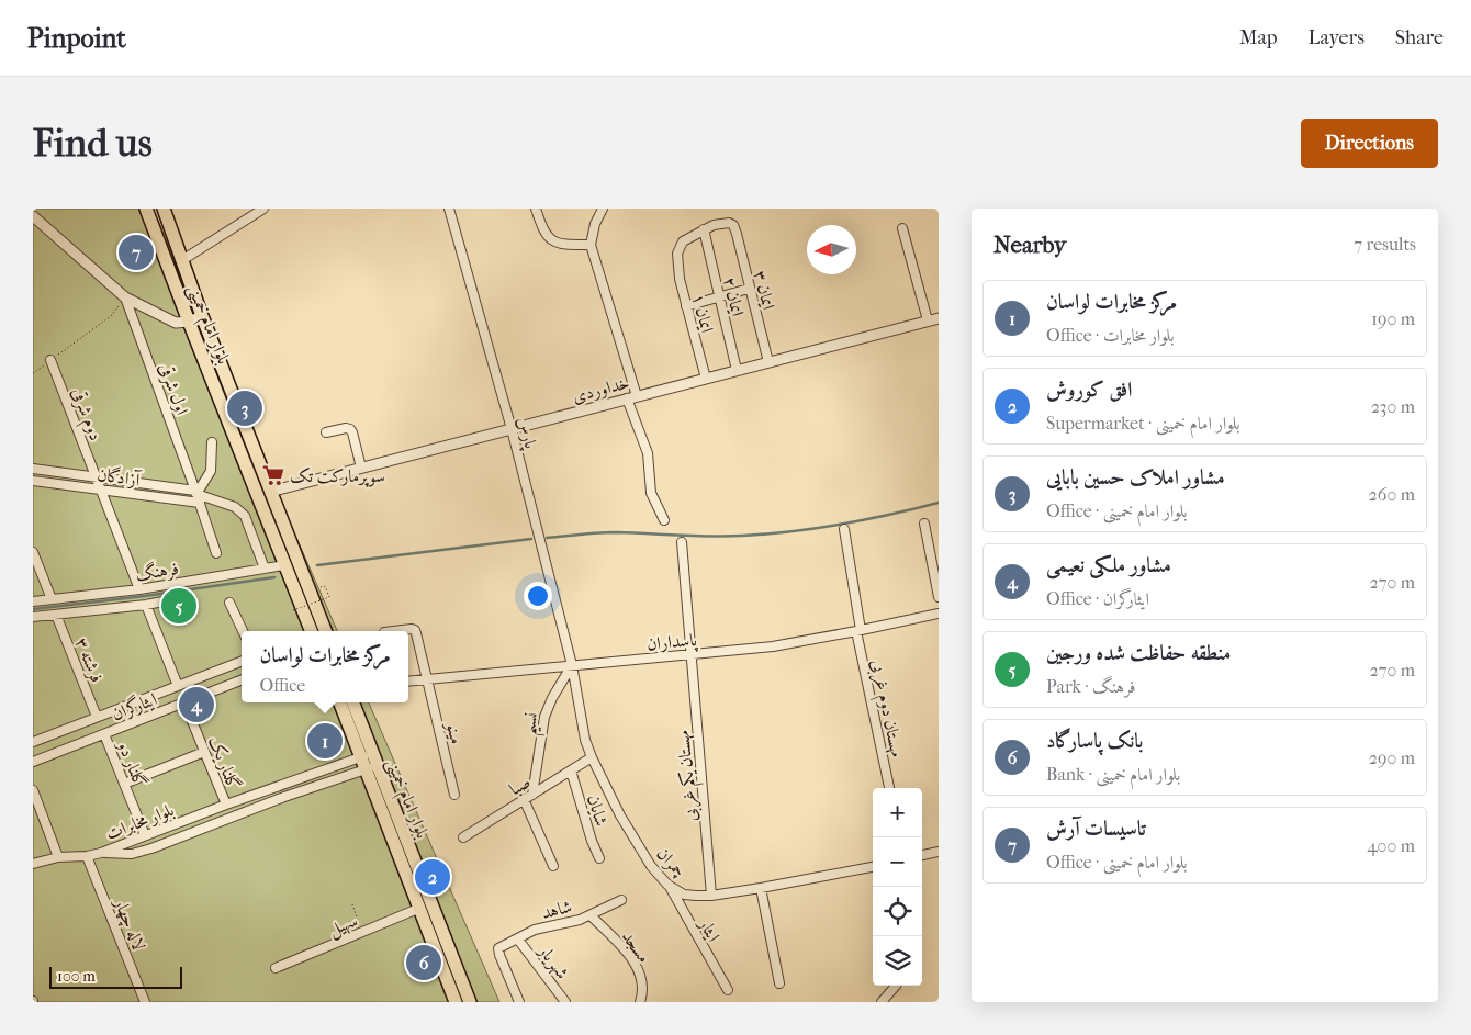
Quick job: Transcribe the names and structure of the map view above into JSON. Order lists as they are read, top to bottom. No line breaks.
{"streets":{"main road":["بلوار امام خمینی"],"street":["ایمان ۳","ایمان ۲","ایمان ۱","اول شرقی","خداوردی","دوم شرقی","پارس","آزادگان","فرهنگ","پاسداران","فرشته ۳","ایثارگران","مهستان دوم غربی","نسیم","مینو","گلنار یک","گلنار دو","مهستان یکم غربی","صبا","شایان","بلوار مخابرات","چمران","شاهد","لاله چهار","سهیل","ایثار","مسجد","شهریار"]},"crossings":[["ایمان ۳","ایمان ۲"],["ایمان ۳","ایمان ۱"],["ایمان ۳","خداوردی"],["ایمان ۲","ایمان ۱"],["ایمان ۲","خداوردی"],["ایمان ۱","خداوردی"],["بلوار امام خمینی","خداوردی"],["بلوار امام خمینی","فرهنگ"],["بلوار امام خمینی","بلوار مخابرات"],["بلوار امام خمینی","سهیل"],["اول شرقی","آزادگان"],["خداوردی","پارس"],["دوم شرقی","آزادگان"],["دوم شرقی","فرهنگ"],["پارس","پاسداران"],["پارس","نسیم"],["پارس","چمران"],["آزادگان","فرهنگ"],["پاسداران","مهستان دوم غربی"],["پاسداران","نسیم"],["پاسداران","مینو"],["پاسداران","مهستان یکم غربی"],["پاسداران","چمران"],["فرشته ۳","ایثارگران"],["ایثارگران","گلنار یک"],["ایثارگران","گلنار دو"],["نسیم","صبا"],["نسیم","چمران"],["گلنار یک","بلوار مخابرات"],["گلنار دو","بلوار مخابرات"],["مهستان یکم غربی","چمران"],["صبا","شایان"],["صبا","چمران"],["چمران","ایثار"],["شاهد","مسجد"],["شاهد","شهریار"]],"places":{"supermarket":["سوپرمارکت تک"]},"scale_bar":"100 m","north":"left","page":{"header":"Pinpoint","nav":["Map","Layers","Share"],"buttons":"Directions","title":"Find us","heading":["Nearby","7 results"],"pins":["7","3","5","4","1","2","6"],"list":[{"mark":"1","name":"مرکز مخابرات لواسان","note":"Office · بلوار مخابرات","value":"190 m"},{"mark":"2","name":"افق کوروش","note":"Supermarket · بلوار امام خمینی","value":"230 m"},{"mark":"3","name":"مشاور املاک حسین بابایی","note":"Office · بلوار امام خمینی","value":"260 m"},{"mark":"4","name":"مشاور ملکی نعیمی","note":"Office · ایثارگران","value":"270 m"},{"mark":"5","name":"منطقه حفاظت شده ورجین","note":"Park · فرهنگ","value":"270 m"},{"mark":"6","name":"بانک پاسارگاد","note":"Bank · بلوار امام خمینی","value":"290 m"},{"mark":"7","name":"تاسیسات آرش","note":"Office · بلوار امام خمینی","value":"400 m"}],"popup":["مرکز مخابرات لواسان","Office"],"map_buttons":["+","−"],"scale":"100 m"}}
